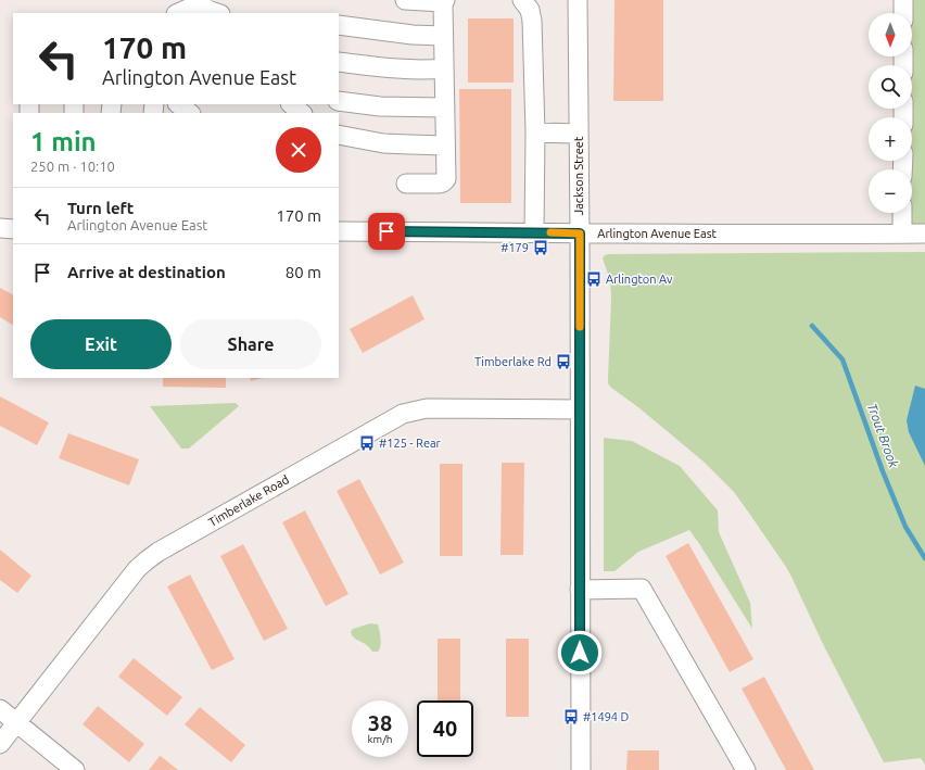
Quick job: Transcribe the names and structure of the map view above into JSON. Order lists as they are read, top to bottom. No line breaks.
{"streets":{"street":["Jackson Street","Arlington Avenue East","Timberlake Road"]},"crossings":[["Jackson Street","Arlington Avenue East"],["Jackson Street","Timberlake Road"]],"water":["Trout Brook"],"places":{"bus stop":["#179","Arlington Av","Timberlake Rd","#125 - Rear","#1494 D"]},"north":"bottom","page":{"map_buttons":["+","−"],"turn":["170 m","Arlington Avenue East"],"heading":["1 min","250 m · 10:10"],"list":[{"name":"Turn left","note":"Arlington Avenue East","value":"170 m"},{"name":"Arrive at destination","value":"80 m"}],"buttons":["Exit","Share"],"speed":"38 km/h","limit":"40"}}
